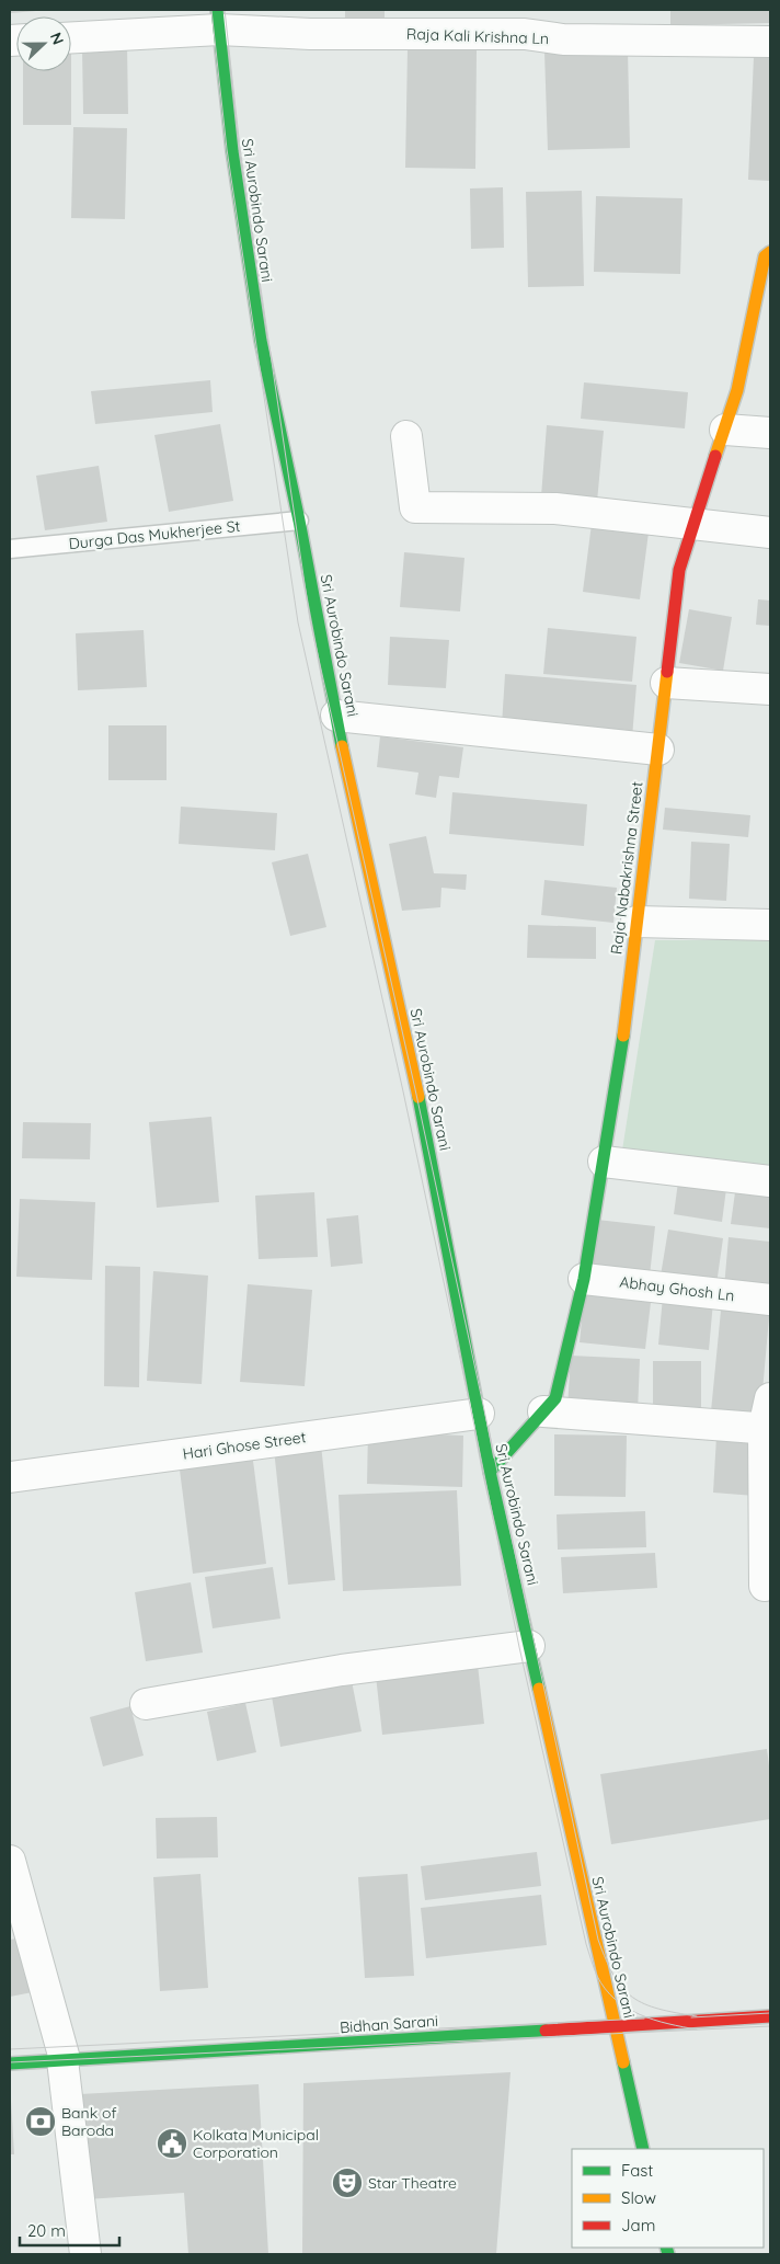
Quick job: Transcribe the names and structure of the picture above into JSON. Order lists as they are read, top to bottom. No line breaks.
{"streets":{"main road":["Sri Aurobindo Sarani","Raja Nabakrishna Street","Bidhan Sarani"],"street":["Raja Kali Krishna Ln","Abhay Ghosh Ln","Hari Ghose Street"],"lane":["Durga Das Mukherjee St"]},"crossings":[["Raja Kali Krishna Ln","Sri Aurobindo Sarani"],["Sri Aurobindo Sarani","Durga Das Mukherjee St"],["Sri Aurobindo Sarani","Raja Nabakrishna Street"],["Sri Aurobindo Sarani","Hari Ghose Street"],["Sri Aurobindo Sarani","Bidhan Sarani"],["Raja Nabakrishna Street","Abhay Ghosh Ln"]],"places":{"bank":["Bank of Baroda"],"public building":["Kolkata Municipal Corporation"],"theatre":["Star Theatre"]},"legend":["Fast","Slow","Jam"],"scale_bar":"20 m","north":"right"}
